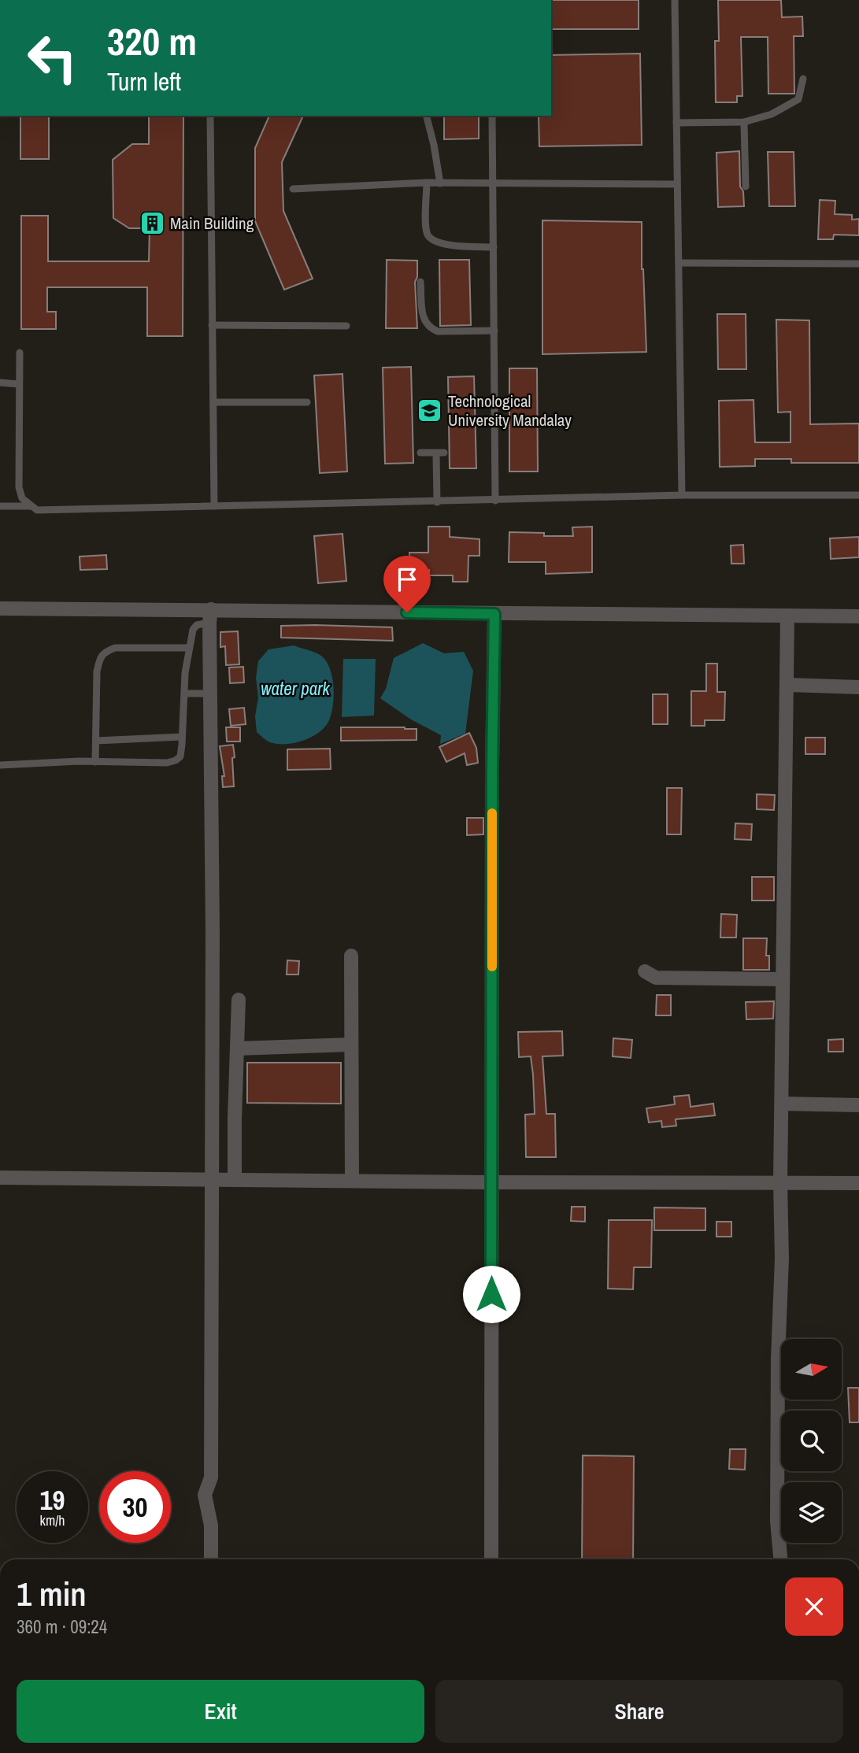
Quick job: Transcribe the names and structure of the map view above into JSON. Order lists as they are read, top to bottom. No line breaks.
{"water":["water park"],"places":{"building":["Main Building"],"school or university":["Technological University Mandalay"]},"north":"right","page":{"turn":["320 m","Turn left"],"speed":"19 km/h","limit":"30","heading":["1 min","360 m · 09:24"],"buttons":["Exit","Share"]}}
